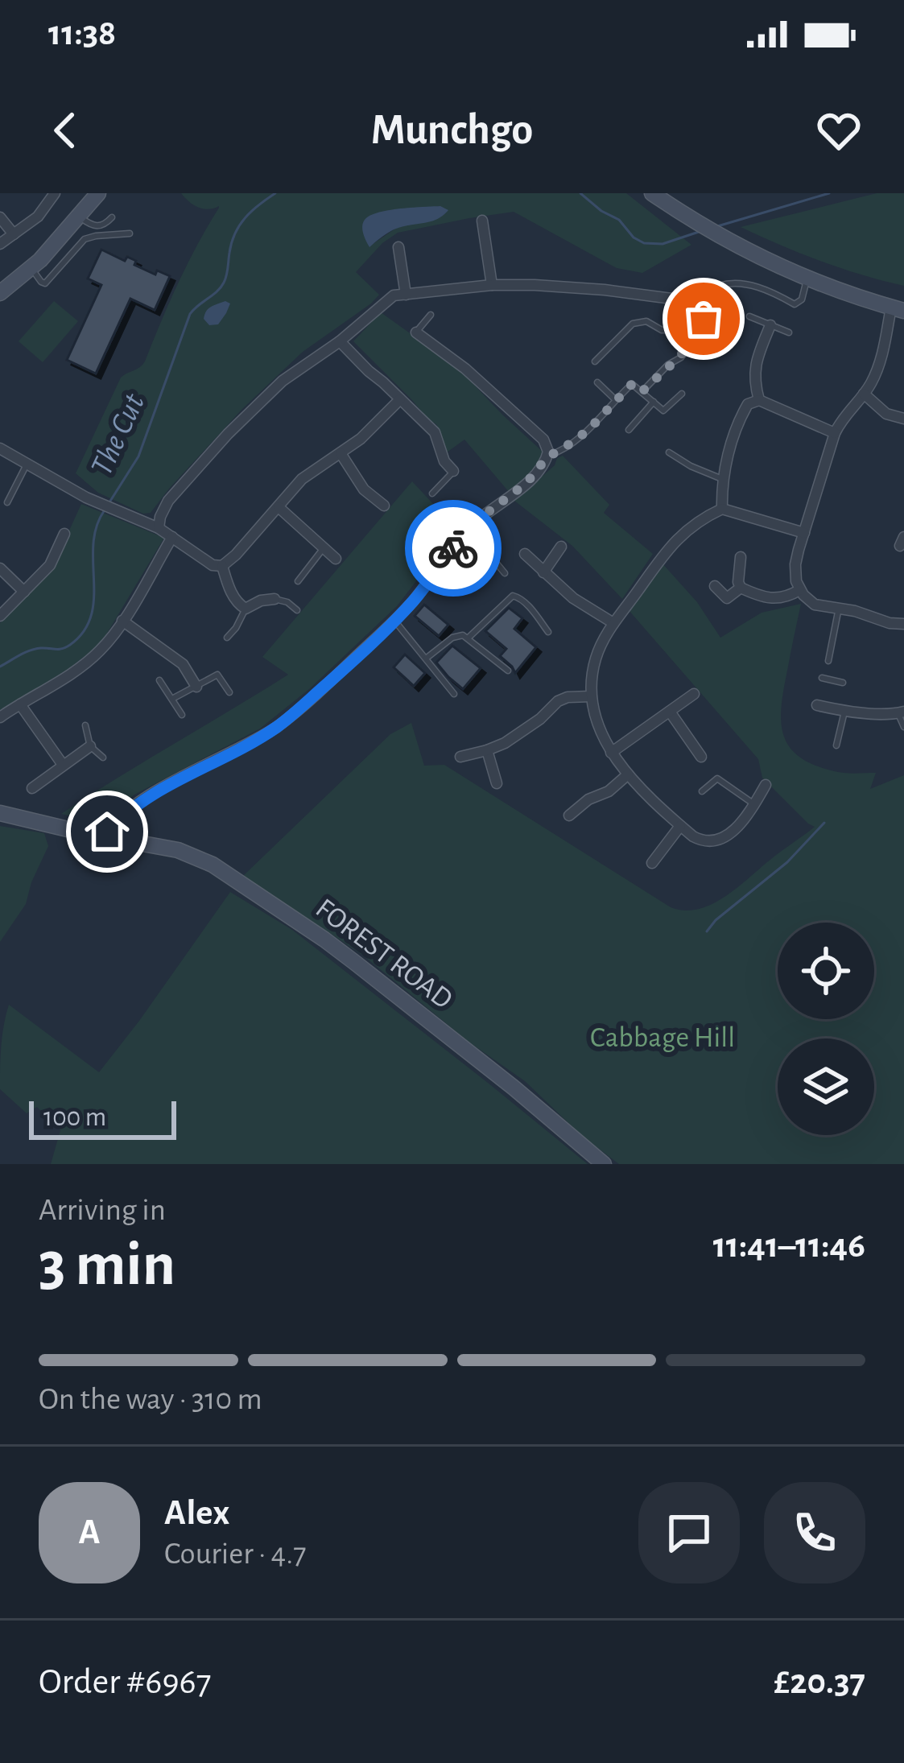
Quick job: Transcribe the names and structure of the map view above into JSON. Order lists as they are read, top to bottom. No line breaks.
{"streets":{"main road":["FOREST ROAD"]},"water":["The Cut"],"parks":["Cabbage Hill"],"scale_bar":"100 m","page":{"status":"11:38","header":"Munchgo","scale":"100 m","heading":["3 min","Arriving in","11:41–11:46"],"panel":["Alex","Courier · 4.7","Order #6967","£20.37"],"bar":"On the way · 310 m","round":"A"}}
